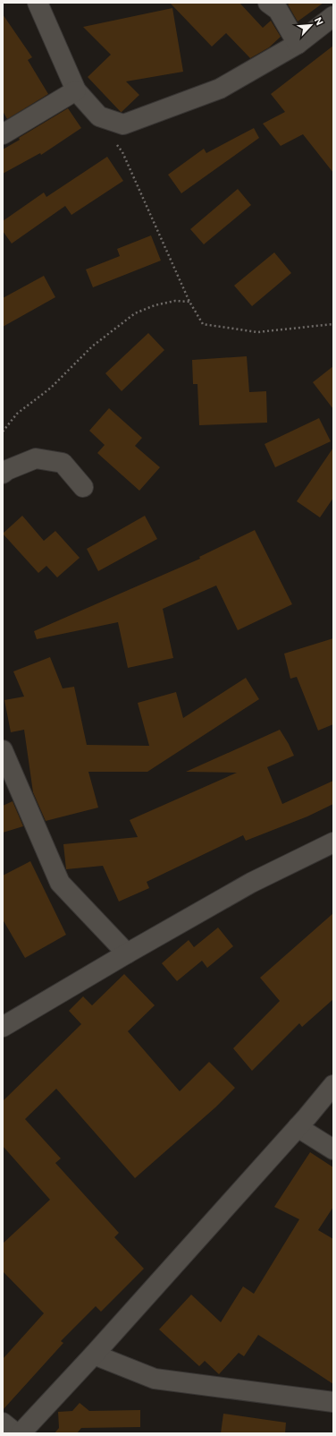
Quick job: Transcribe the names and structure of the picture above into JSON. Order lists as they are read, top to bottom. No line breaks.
{"north":"top right"}
